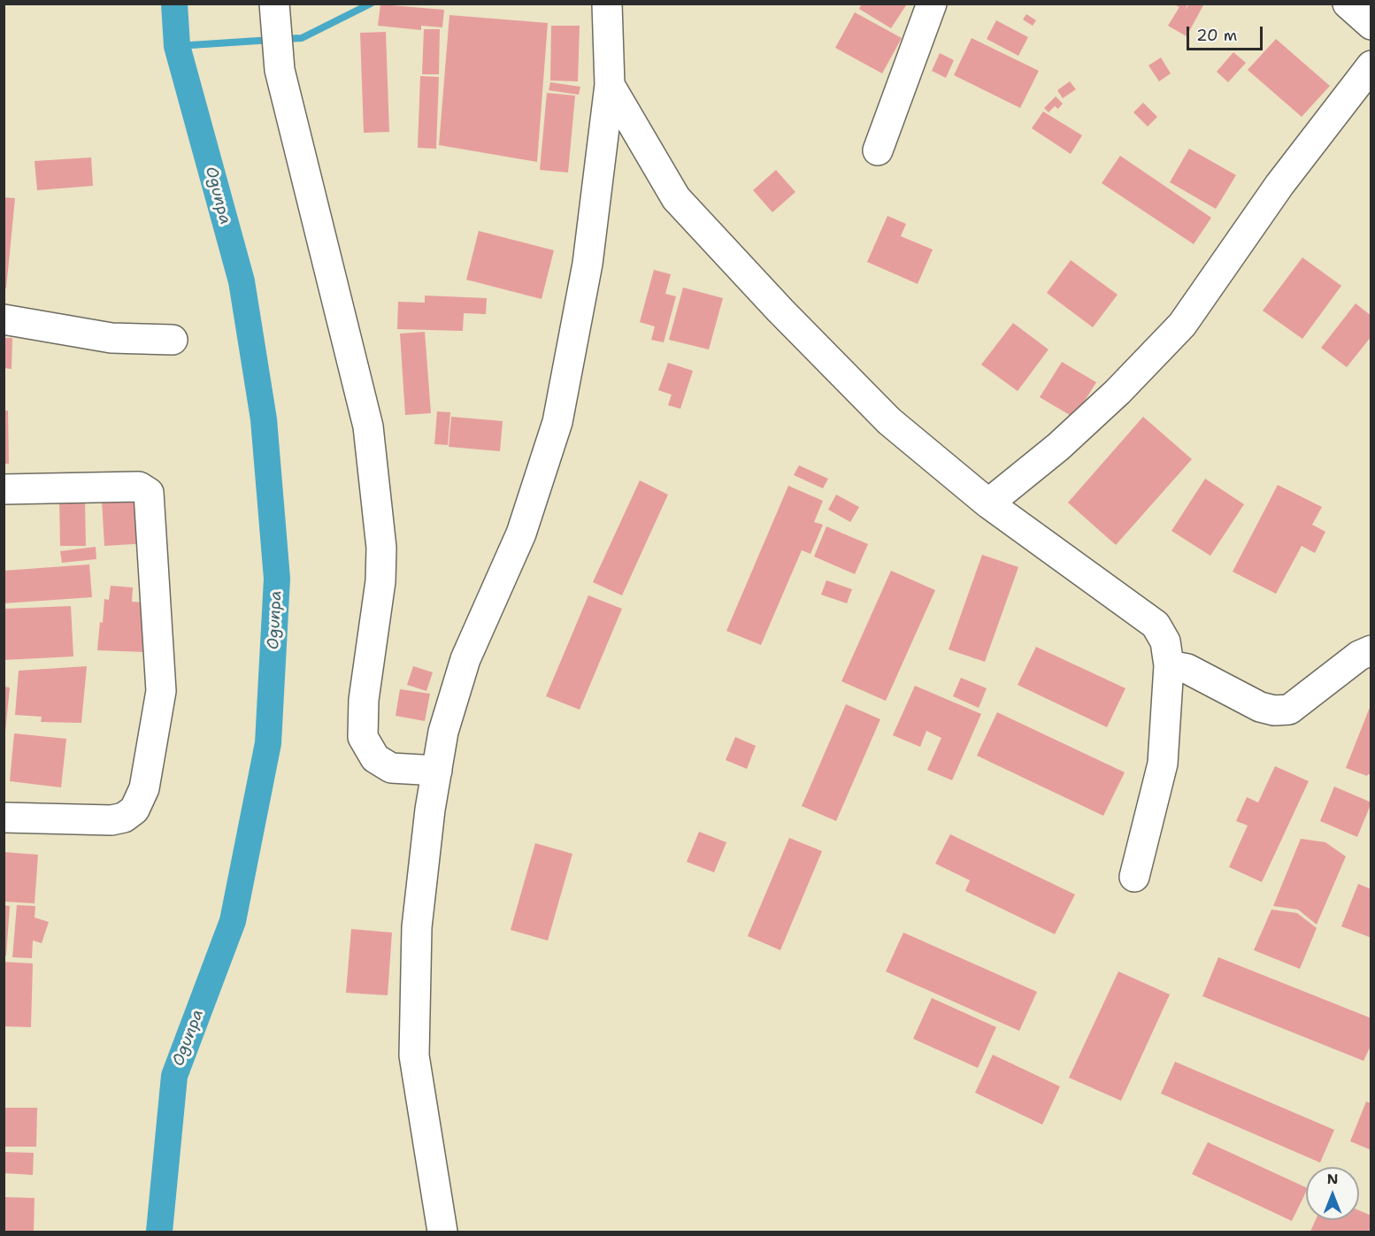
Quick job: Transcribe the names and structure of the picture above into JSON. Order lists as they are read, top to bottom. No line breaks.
{"water":["Ogunpa"],"scale_bar":"20 m","north":"top"}
